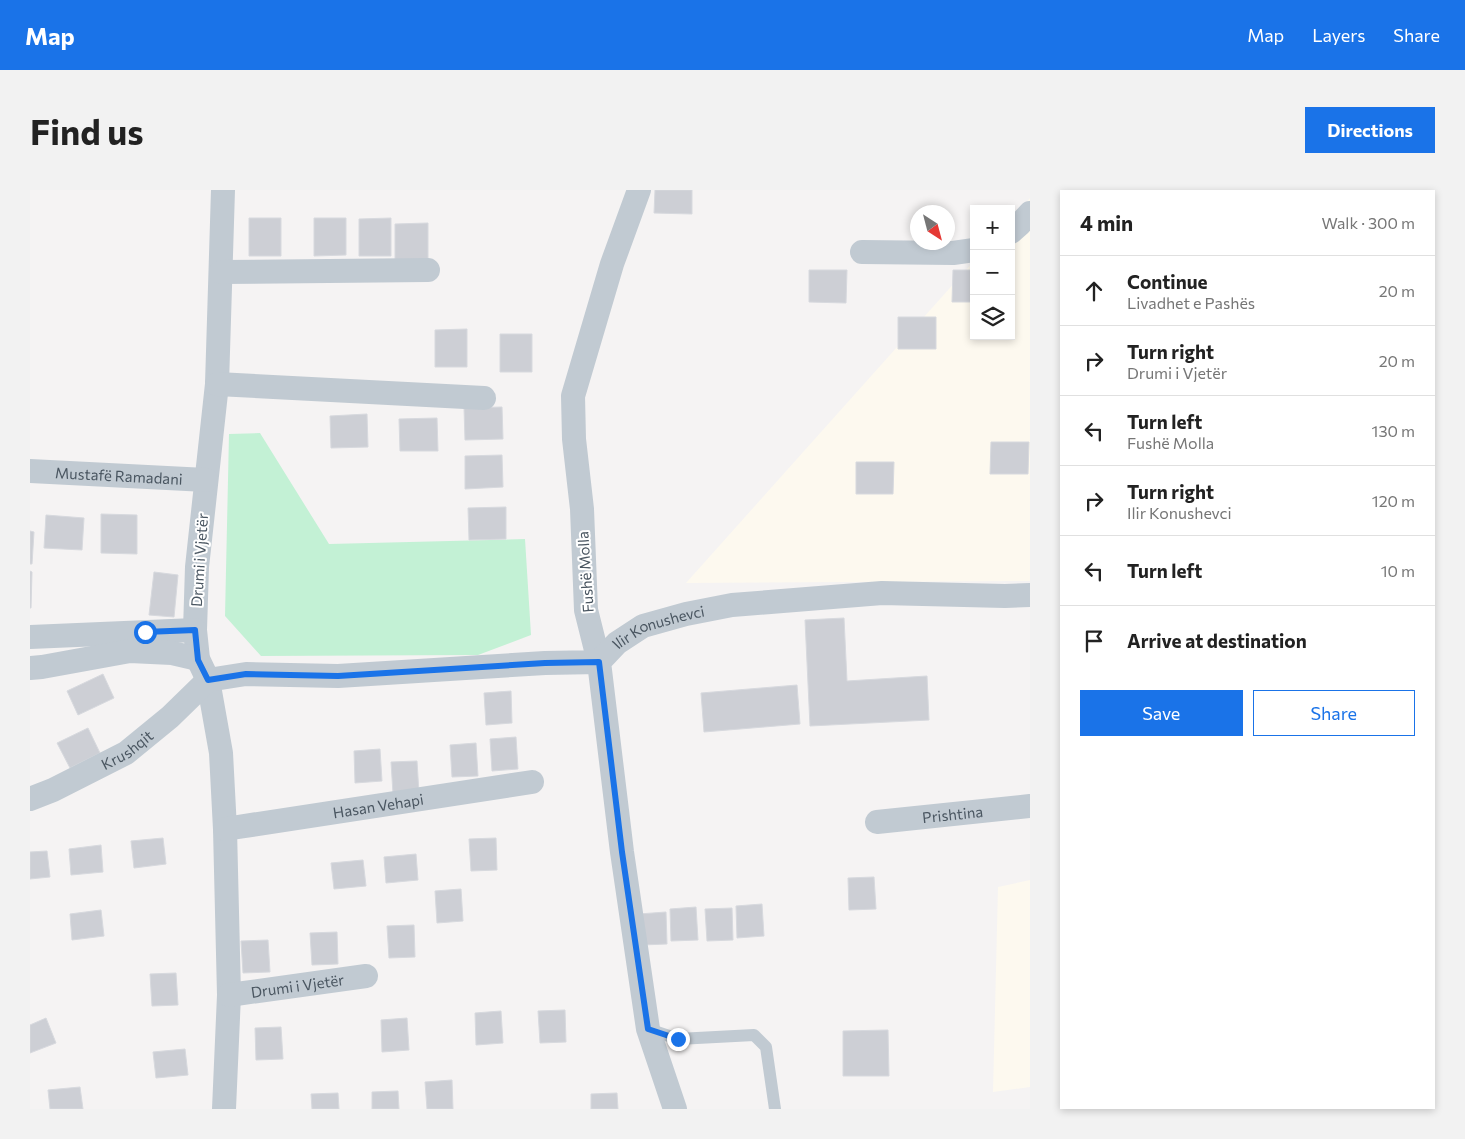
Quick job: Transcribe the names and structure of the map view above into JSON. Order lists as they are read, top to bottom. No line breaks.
{"streets":{"street":["Mustafë Ramadani","Drumi i Vjetër","Fushë Molla","Ilir Konushevci","Krushqit","Hasan Vehapi","Prishtina"]},"crossings":[["Mustafë Ramadani","Drumi i Vjetër"],["Drumi i Vjetër","Krushqit"],["Drumi i Vjetër","Hasan Vehapi"],["Fushë Molla","Ilir Konushevci"]],"north":"bottom right","page":{"header":"Map","nav":["Map","Layers","Share"],"buttons":["Directions",["Save","Share"]],"title":"Find us","heading":["4 min","Walk · 300 m"],"map_buttons":["+","−"],"list":[["Continue","Livadhet e Pashës","20 m"],["Turn right","Drumi i Vjetër","20 m"],["Turn left","Fushë Molla","130 m"],["Turn right","Ilir Konushevci","120 m"],["Turn left","10 m"],"Arrive at destination"]}}
